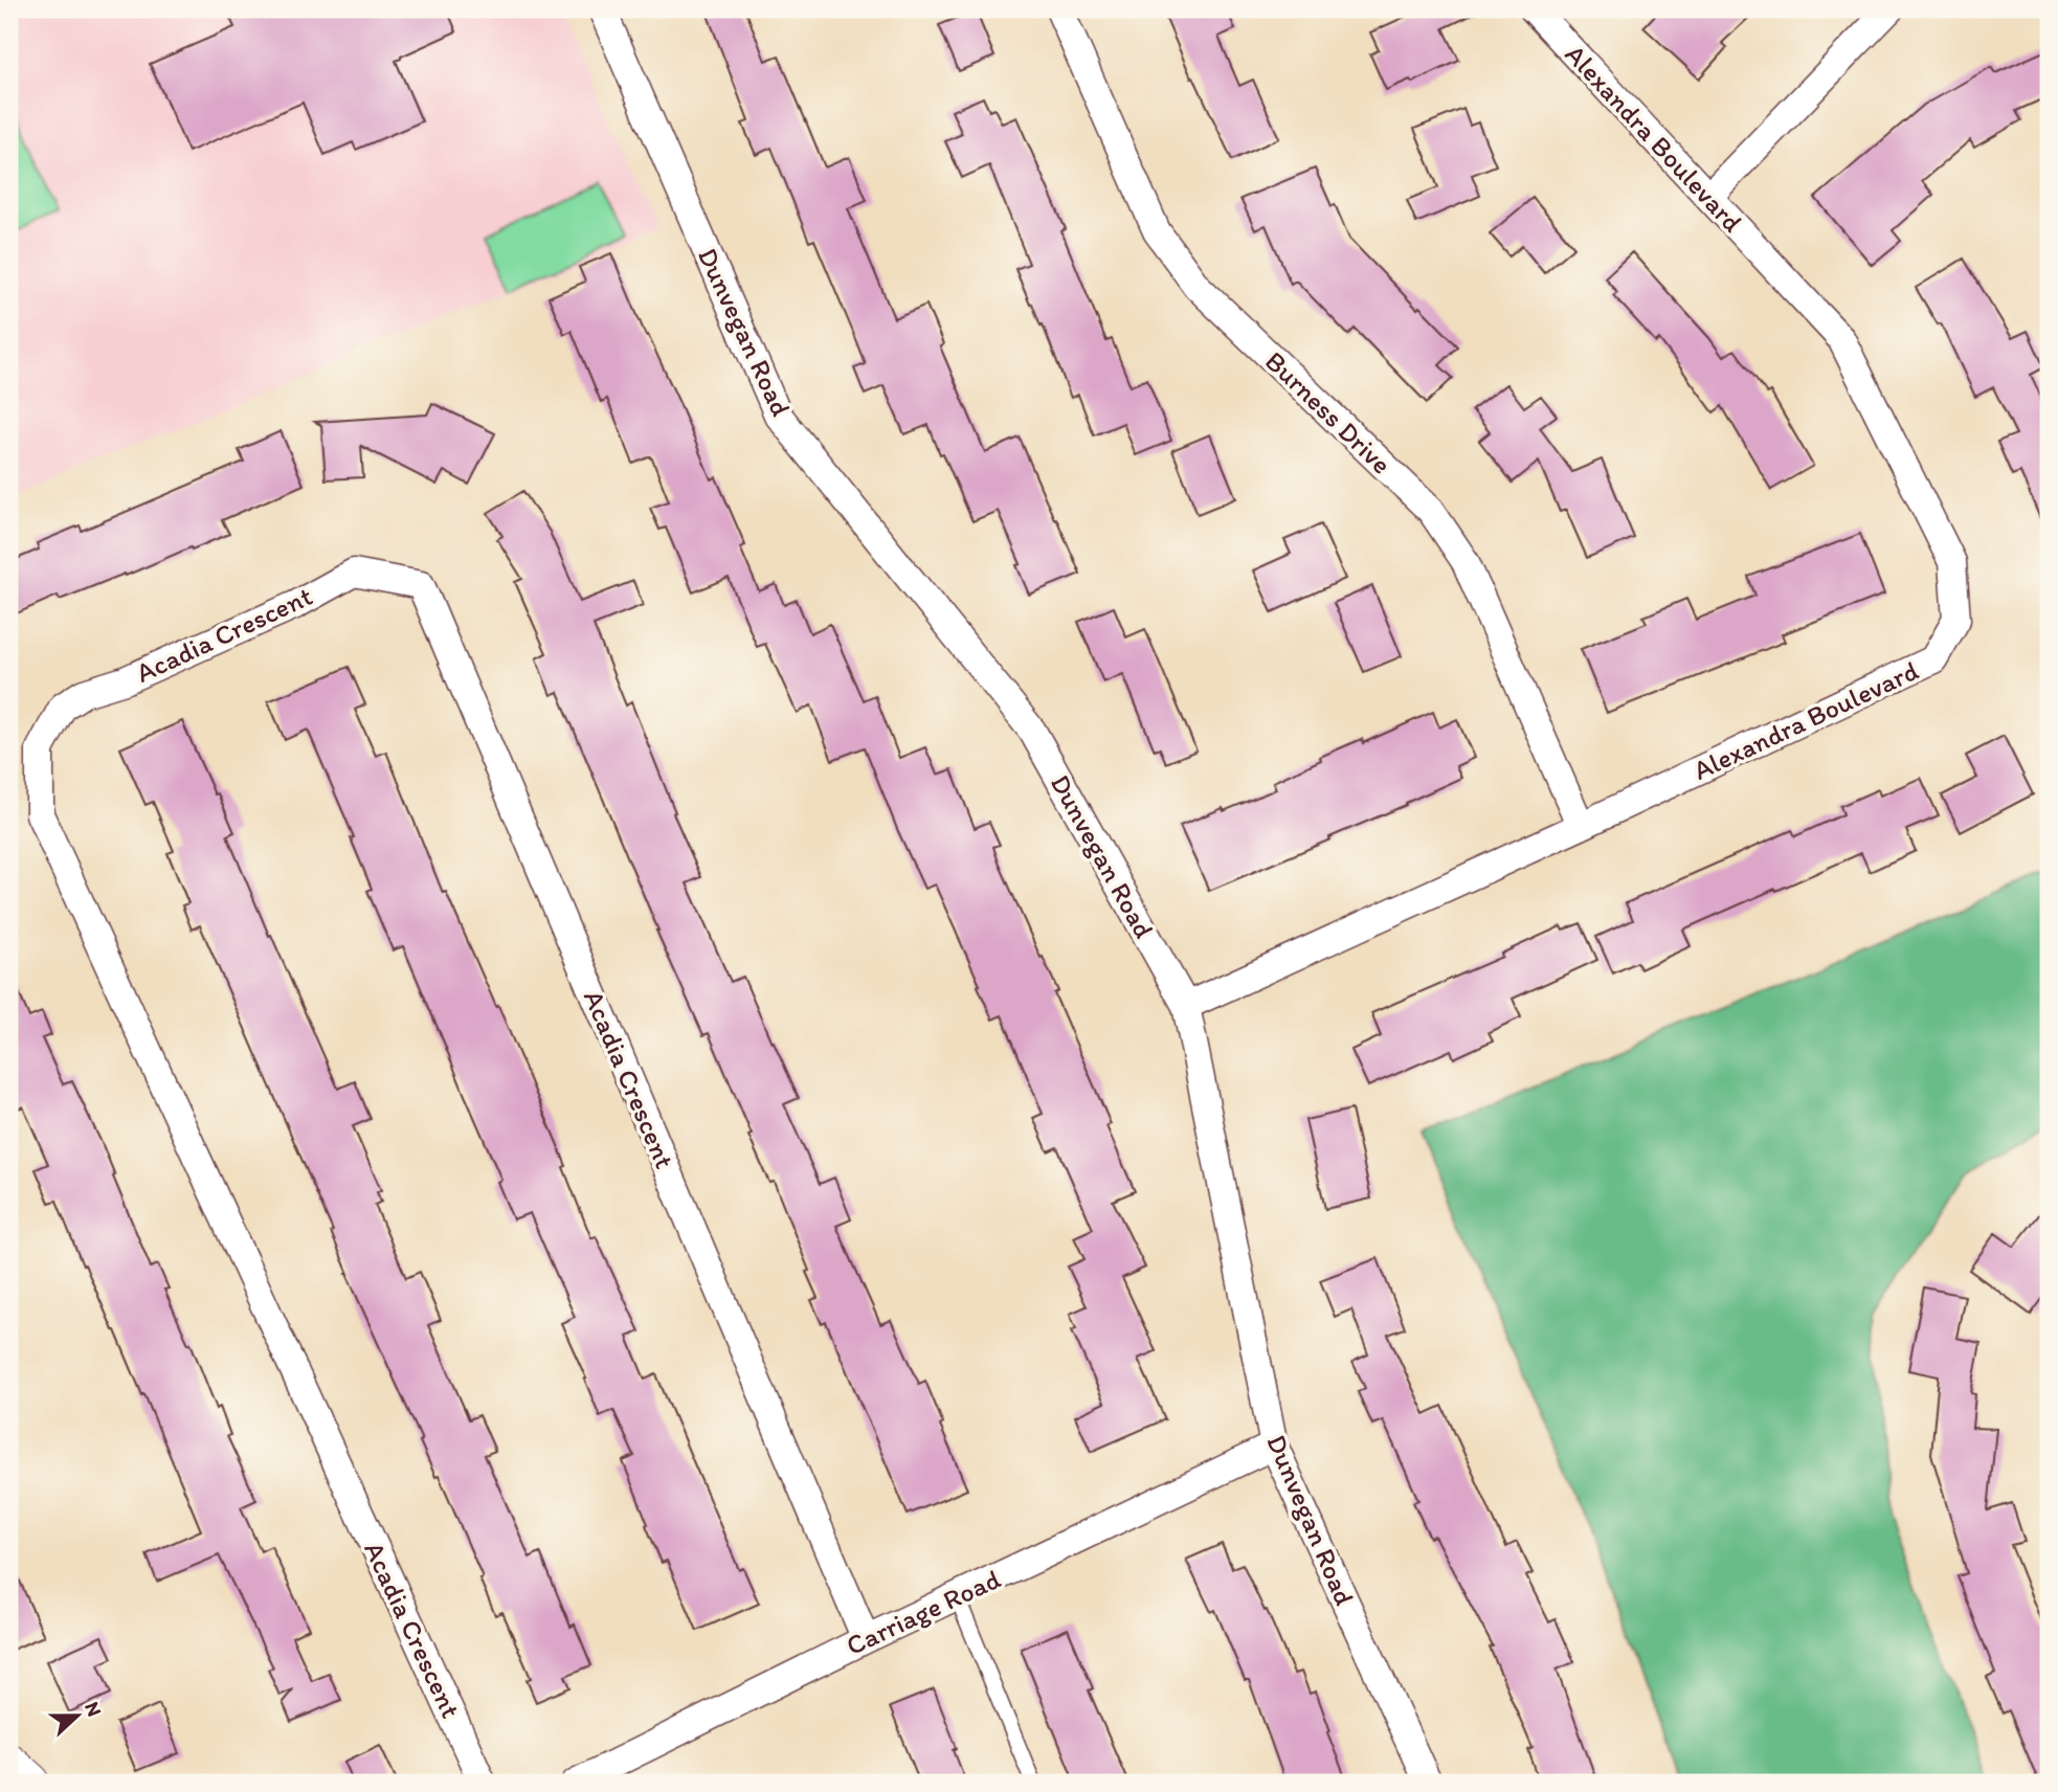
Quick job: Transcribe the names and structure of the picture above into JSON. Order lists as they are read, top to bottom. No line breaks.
{"streets":{"street":["Alexandra Boulevard","Dunvegan Road","Burness Drive","Acadia Crescent","Carriage Road"]},"crossings":[["Alexandra Boulevard","Dunvegan Road"],["Alexandra Boulevard","Burness Drive"],["Dunvegan Road","Carriage Road"],["Acadia Crescent","Carriage Road"]],"north":"right"}
